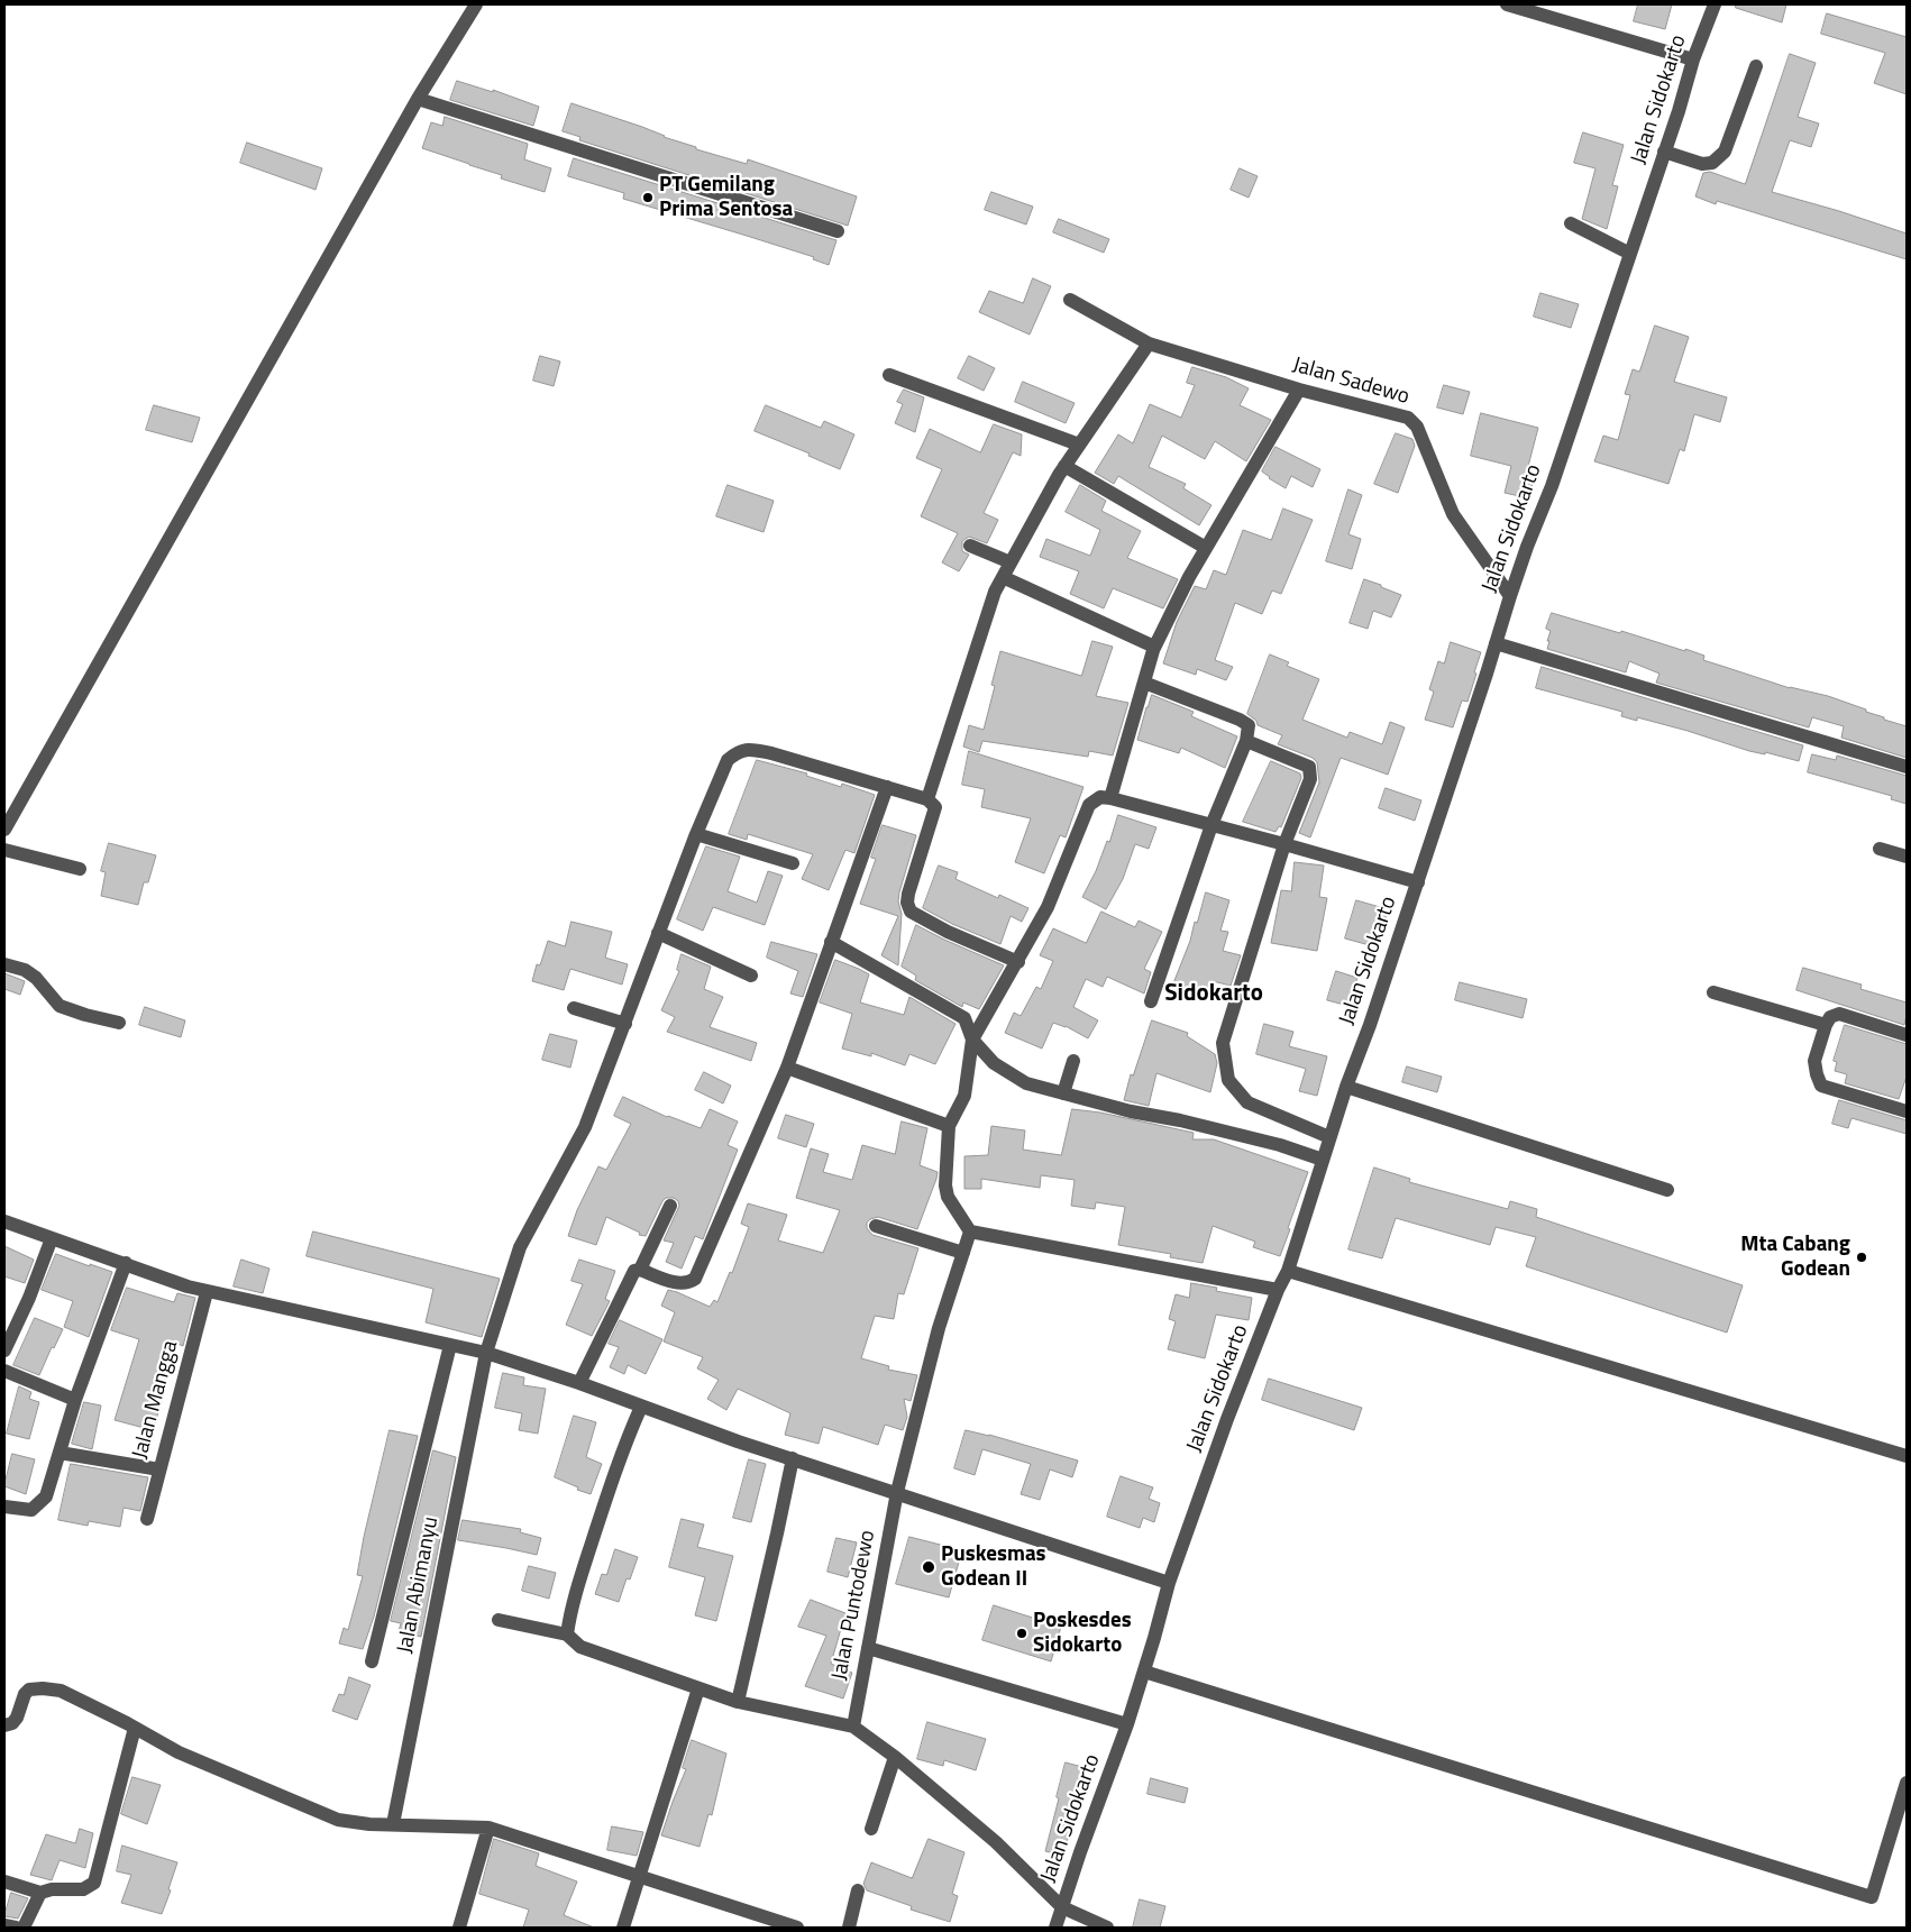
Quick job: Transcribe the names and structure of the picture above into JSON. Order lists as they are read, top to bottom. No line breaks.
{"streets":{"street":["Jalan Sidokarto","Jalan Sadewo","Jalan Mangga","Jalan Abimanyu","Jalan Puntodewo"]},"crossings":[["Jalan Sidokarto","Jalan Sadewo"]],"districts":["Sidokarto"],"places":["PT Gemilang Prima Sentosa","Mta Cabang Godean","Puskesmas Godean II","Poskesdes Sidokarto"]}
